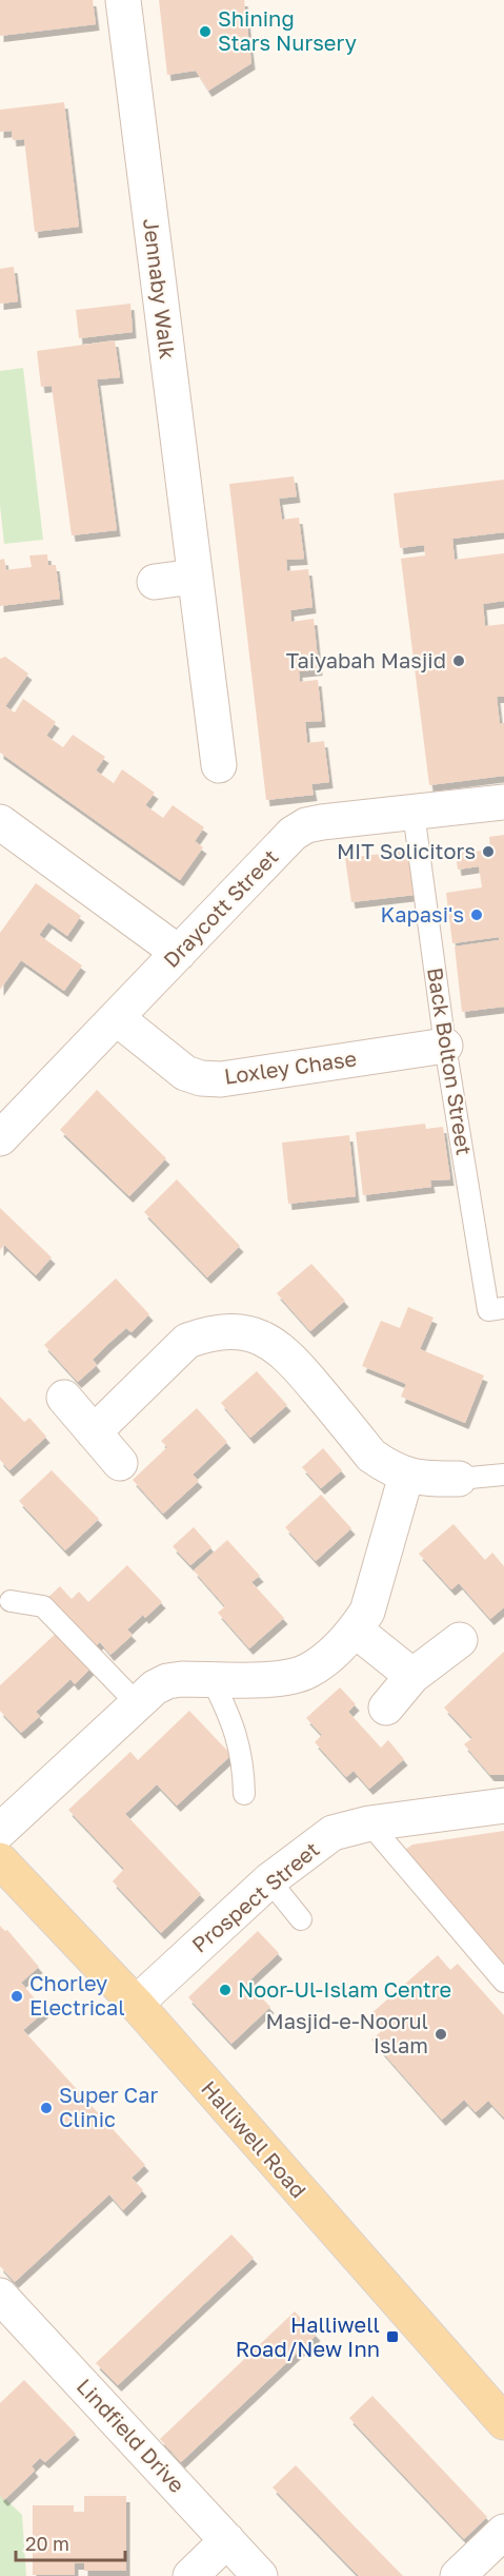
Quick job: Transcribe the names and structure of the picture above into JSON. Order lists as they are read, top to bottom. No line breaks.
{"streets":{"main road":["Halliwell Road"],"street":["Jennaby Walk","Draycott Street","Loxley Chase","Prospect Street","Lindfield Drive"],"lane":["Back Bolton Street"]},"crossings":[["Draycott Street","Back Bolton Street"],["Draycott Street","Loxley Chase"],["Back Bolton Street","Loxley Chase"],["Prospect Street","Halliwell Road"]],"places":{"other":["Shining Stars Nursery","Taiyabah Masjid","MIT Solicitors","Kapasi's","Noor-Ul-Islam Centre","Chorley Electrical","Masjid-e-Noorul Islam","Super Car Clinic"],"transit":["Halliwell Road/New Inn"]},"scale_bar":"20 m"}
